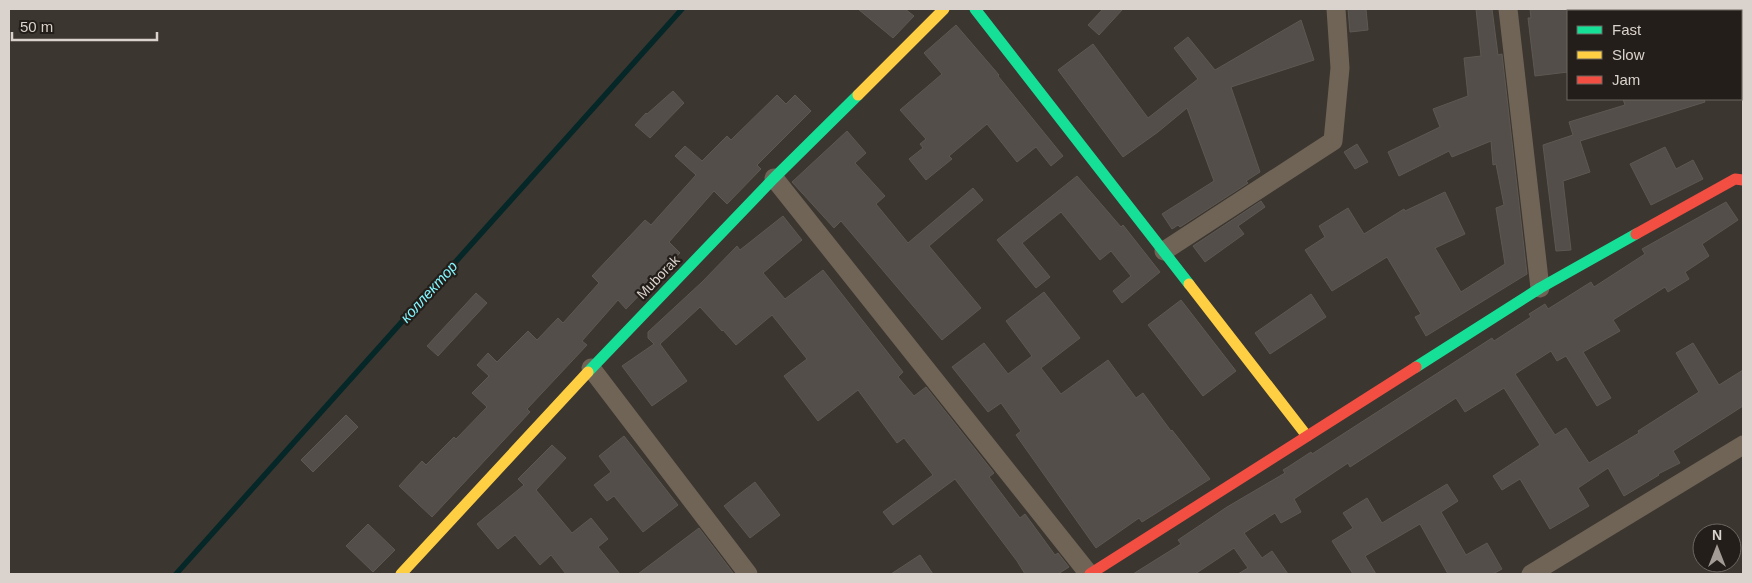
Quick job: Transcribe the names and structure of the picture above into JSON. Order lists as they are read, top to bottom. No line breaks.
{"streets":{"street":["Muborak"]},"water":["коллектор"],"legend":["Fast","Slow","Jam"],"scale_bar":"50 m","north":"top"}
